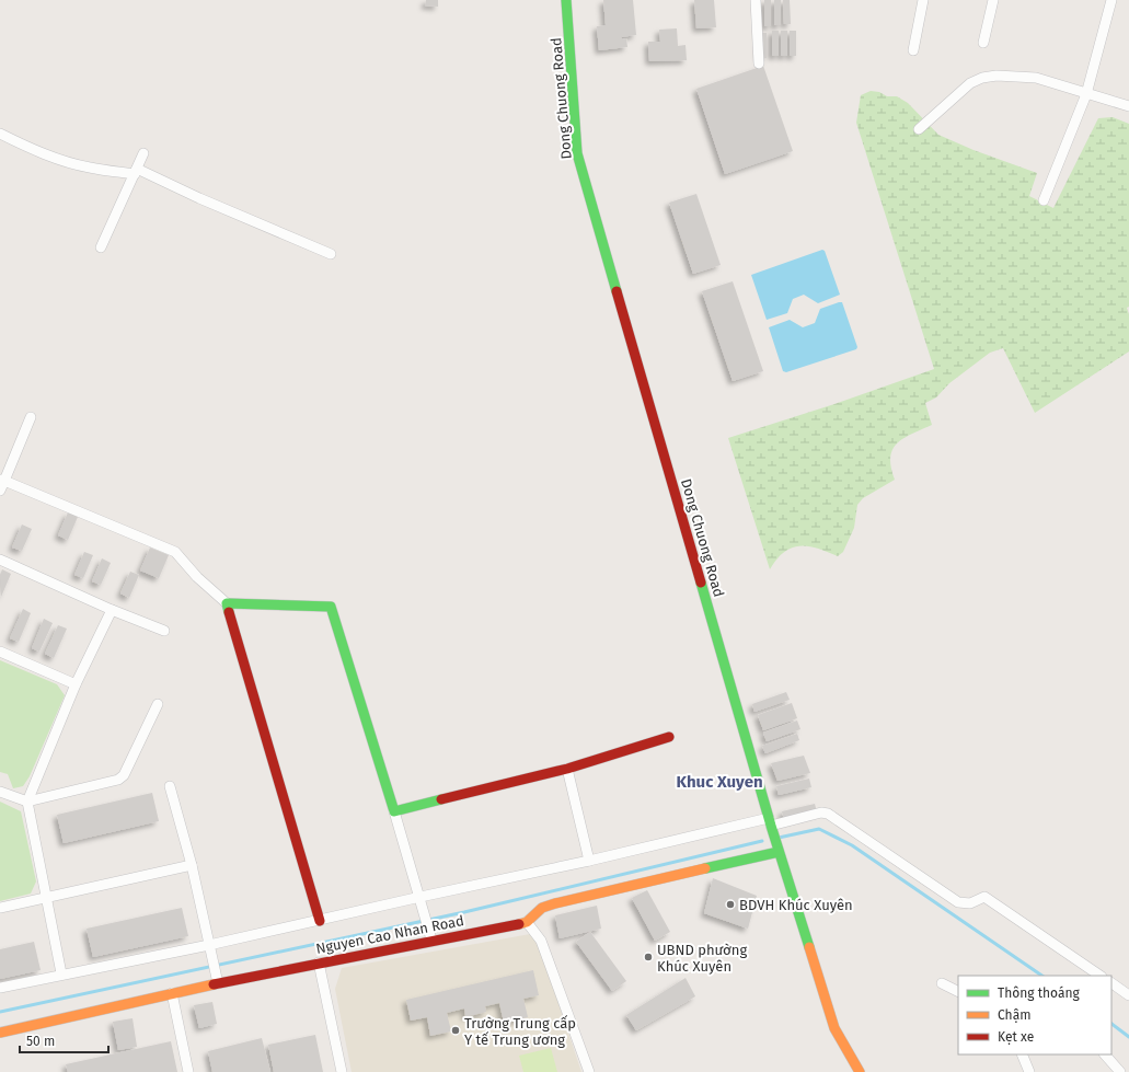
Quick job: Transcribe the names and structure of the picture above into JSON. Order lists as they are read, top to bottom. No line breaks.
{"streets":{"street":["Dong Chuong Road","Nguyen Cao Nhan Road"]},"districts":["Khuc Xuyen"],"places":["BDVH Khúc Xuyên","UBND phường Khúc Xuyên","Trường Trung cấp Y tế Trung ương"],"legend":["Thông thoáng","Chậm","Kẹt xe"],"scale_bar":"50 m"}
